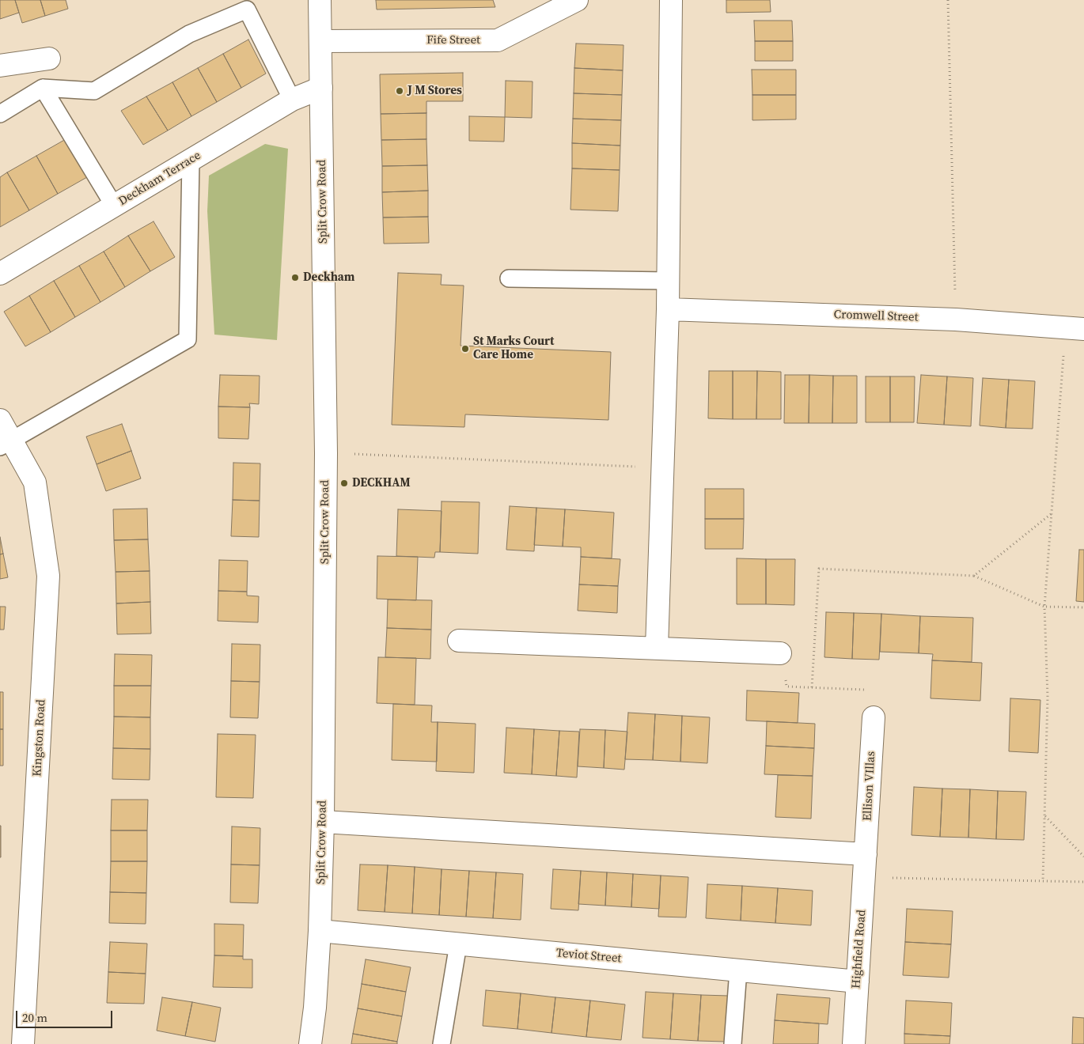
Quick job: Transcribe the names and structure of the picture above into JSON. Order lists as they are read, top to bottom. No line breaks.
{"streets":{"street":["Fife Street","Deckham Terrace","Split Crow Road","Cromwell Street","Kingston Road","Ellison VIllas","Highfield Road","Teviot Street"]},"crossings":[["Fife Street","Split Crow Road"],["Deckham Terrace","Split Crow Road"],["Split Crow Road","Teviot Street"],["Ellison VIllas","Highfield Road"],["Highfield Road","Teviot Street"]],"places":["J M Stores","Deckham","St Marks Court Care Home","DECKHAM"],"scale_bar":"20 m"}
